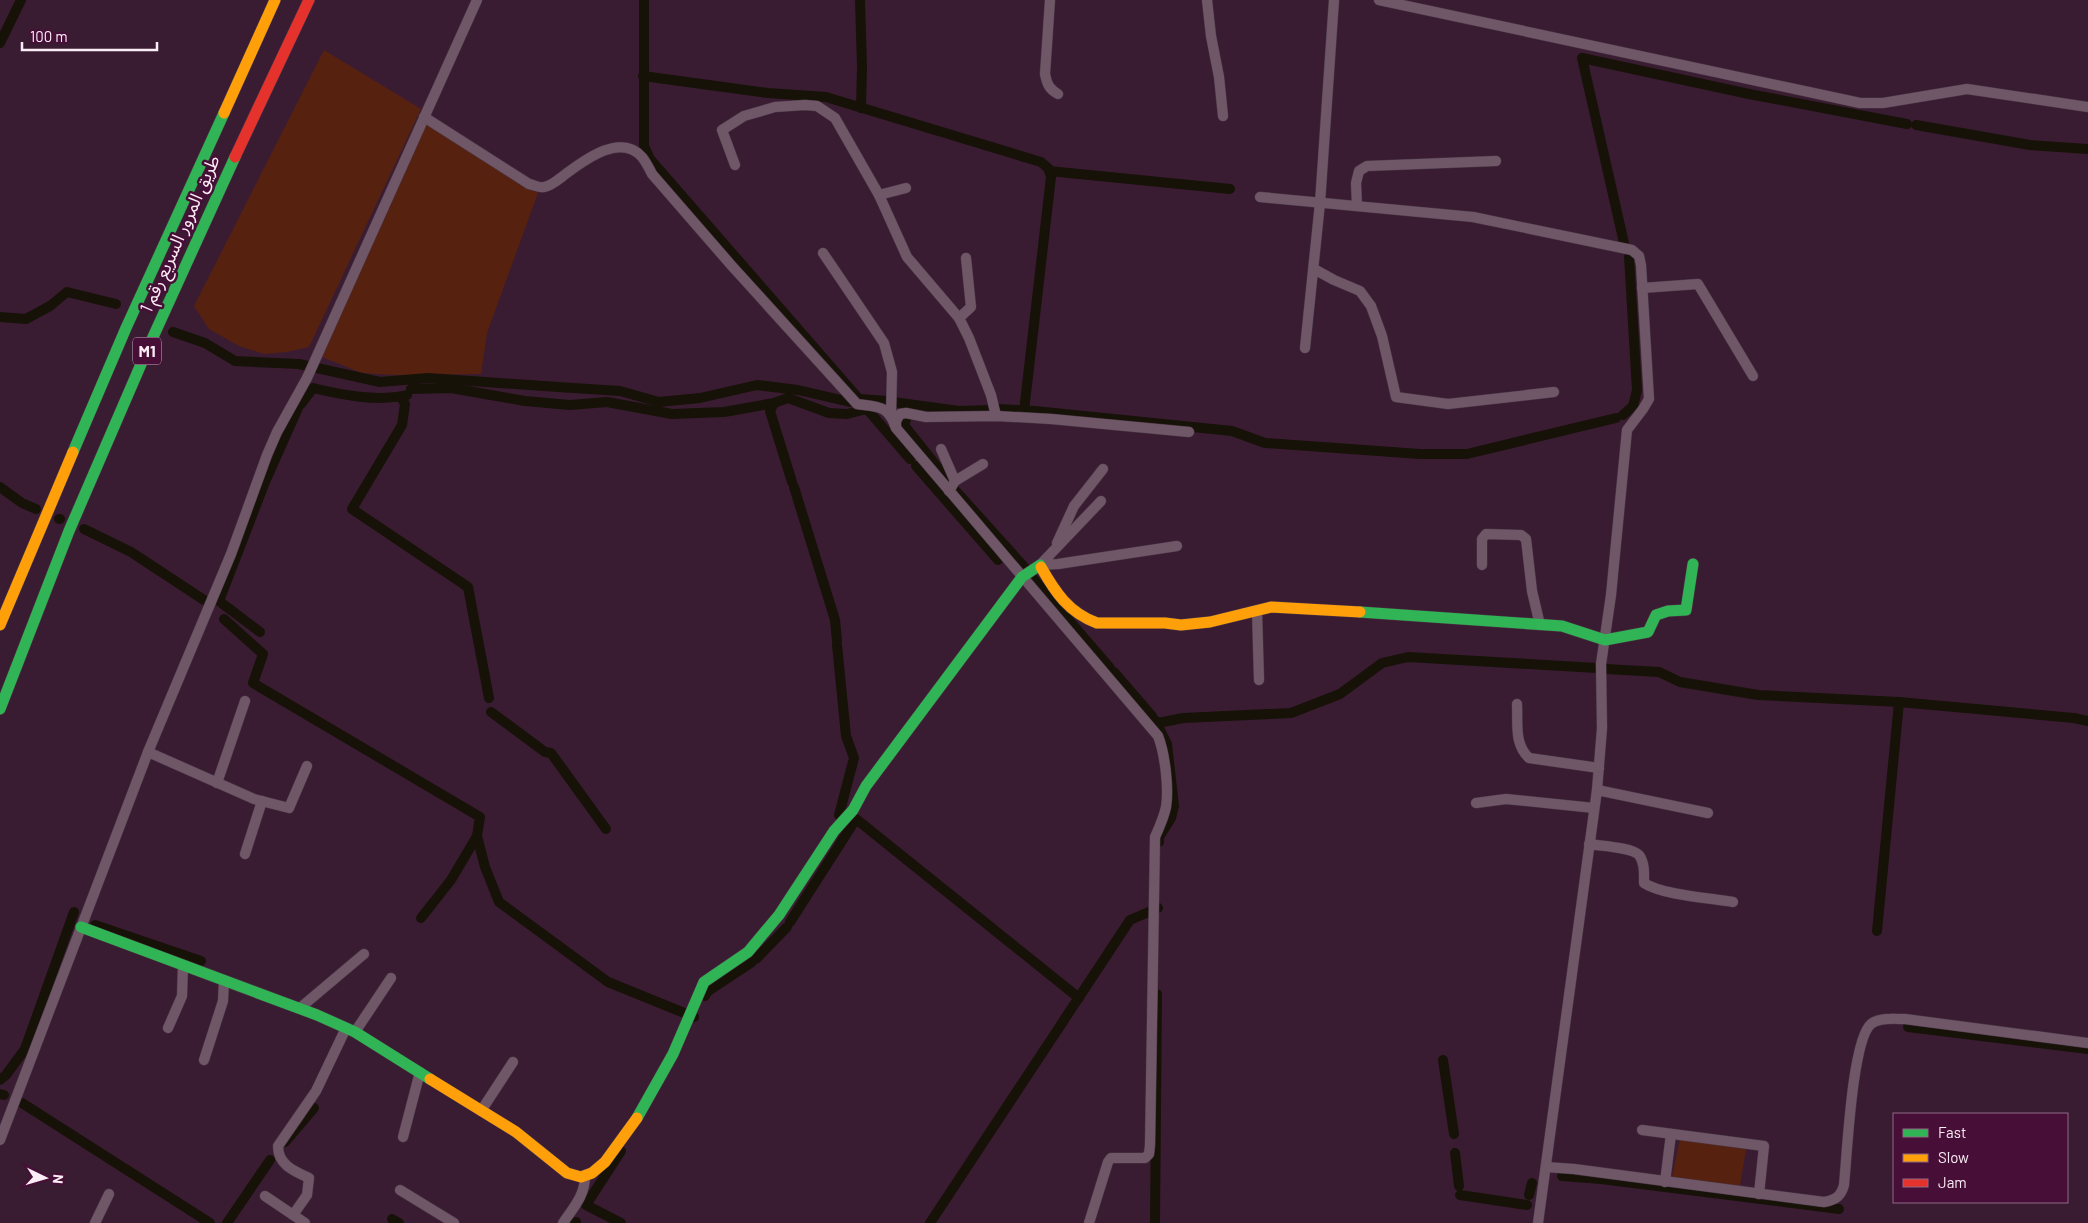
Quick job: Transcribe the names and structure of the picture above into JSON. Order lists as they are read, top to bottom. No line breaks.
{"streets":{"main road":["طريق المرور السريع رقم 1","M1"]},"legend":["Fast","Slow","Jam"],"scale_bar":"100 m","north":"right"}
